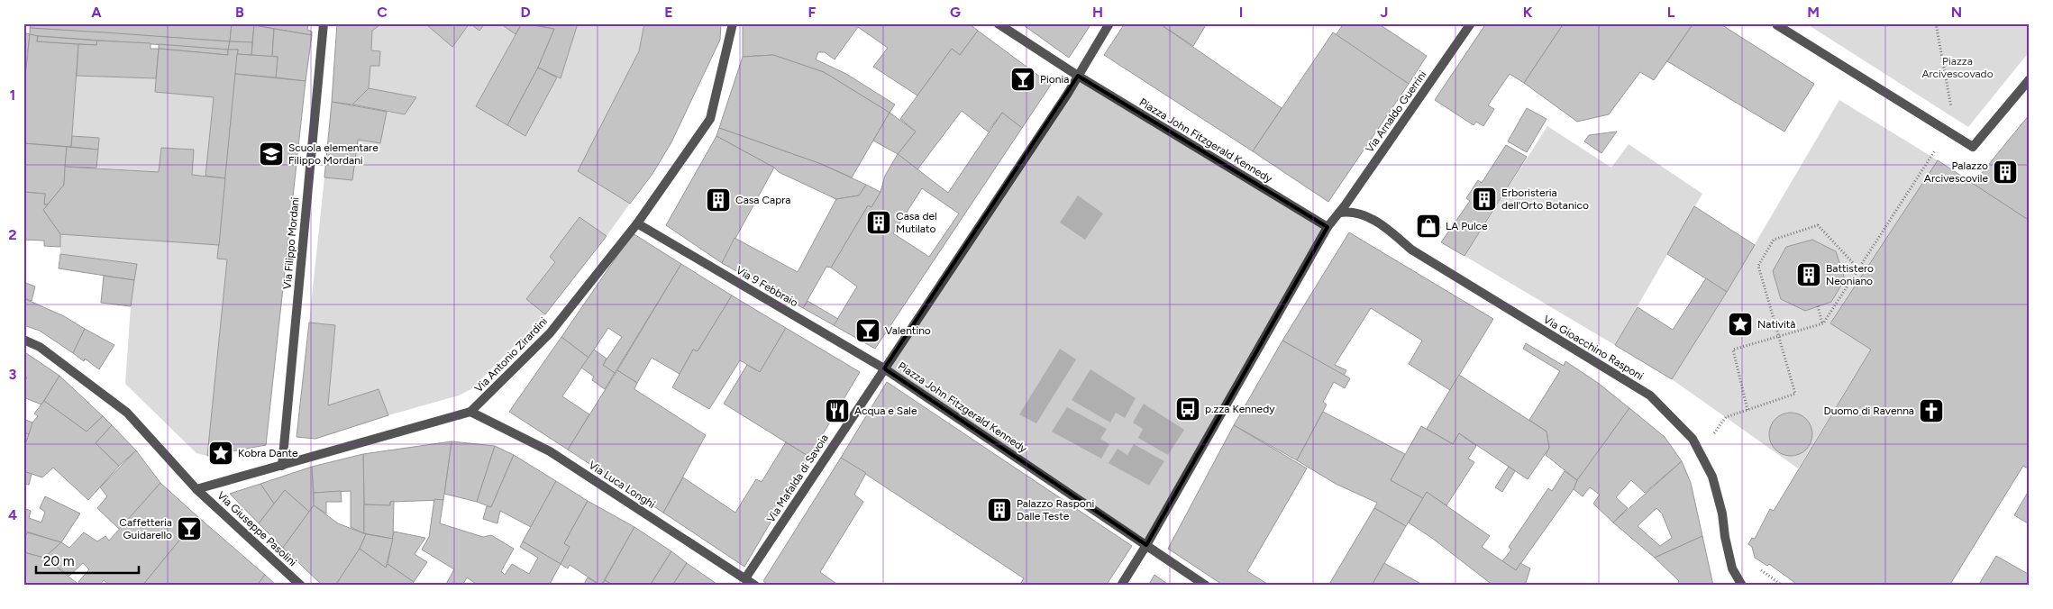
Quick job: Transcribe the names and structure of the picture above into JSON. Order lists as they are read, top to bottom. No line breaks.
{"streets":{"street":["Via Arnaldo Guerrini","Piazza John Fitzgerald Kennedy","Via Filippo Mordani","Via 9 Febbraio","Via Gioacchino Rasponi","Via Antonio Zirardini","Via Mafalda di Savoia","Via Luca Longhi","Via Giuseppe Pasolini"]},"crossings":[["Via Arnaldo Guerrini","Via Gioacchino Rasponi"],["Piazza John Fitzgerald Kennedy","Via 9 Febbraio"],["Piazza John Fitzgerald Kennedy","Via Mafalda di Savoia"],["Via Filippo Mordani","Via Antonio Zirardini"],["Via 9 Febbraio","Via Antonio Zirardini"],["Via 9 Febbraio","Via Mafalda di Savoia"],["Via Antonio Zirardini","Via Luca Longhi"],["Via Antonio Zirardini","Via Giuseppe Pasolini"],["Via Mafalda di Savoia","Via Luca Longhi"]],"parks":["Piazza Arcivescovado"],"places":{"bar":["Pionia","Valentino","Caffetteria Guidarello"],"school or university":["Scuola elementare Filippo Mordani"],"building":["Palazzo Arcivescovile","Erboristeria dell'Orto Botanico","Casa Capra","Casa del Mutilato","Battistero Neoniano","Palazzo Rasponi Dalle Teste"],"shop":["LA Pulce"],"place":["Natività","Kobra Dante"],"bus stop":["p.zza Kennedy"],"restaurant":["Acqua e Sale"],"church":["Duomo di Ravenna"]},"scale_bar":"20 m","grid":{"columns":["A","B","C","D","E","F","G","H","I","J","K","L","M","N"],"rows":["1","2","3","4"]}}
